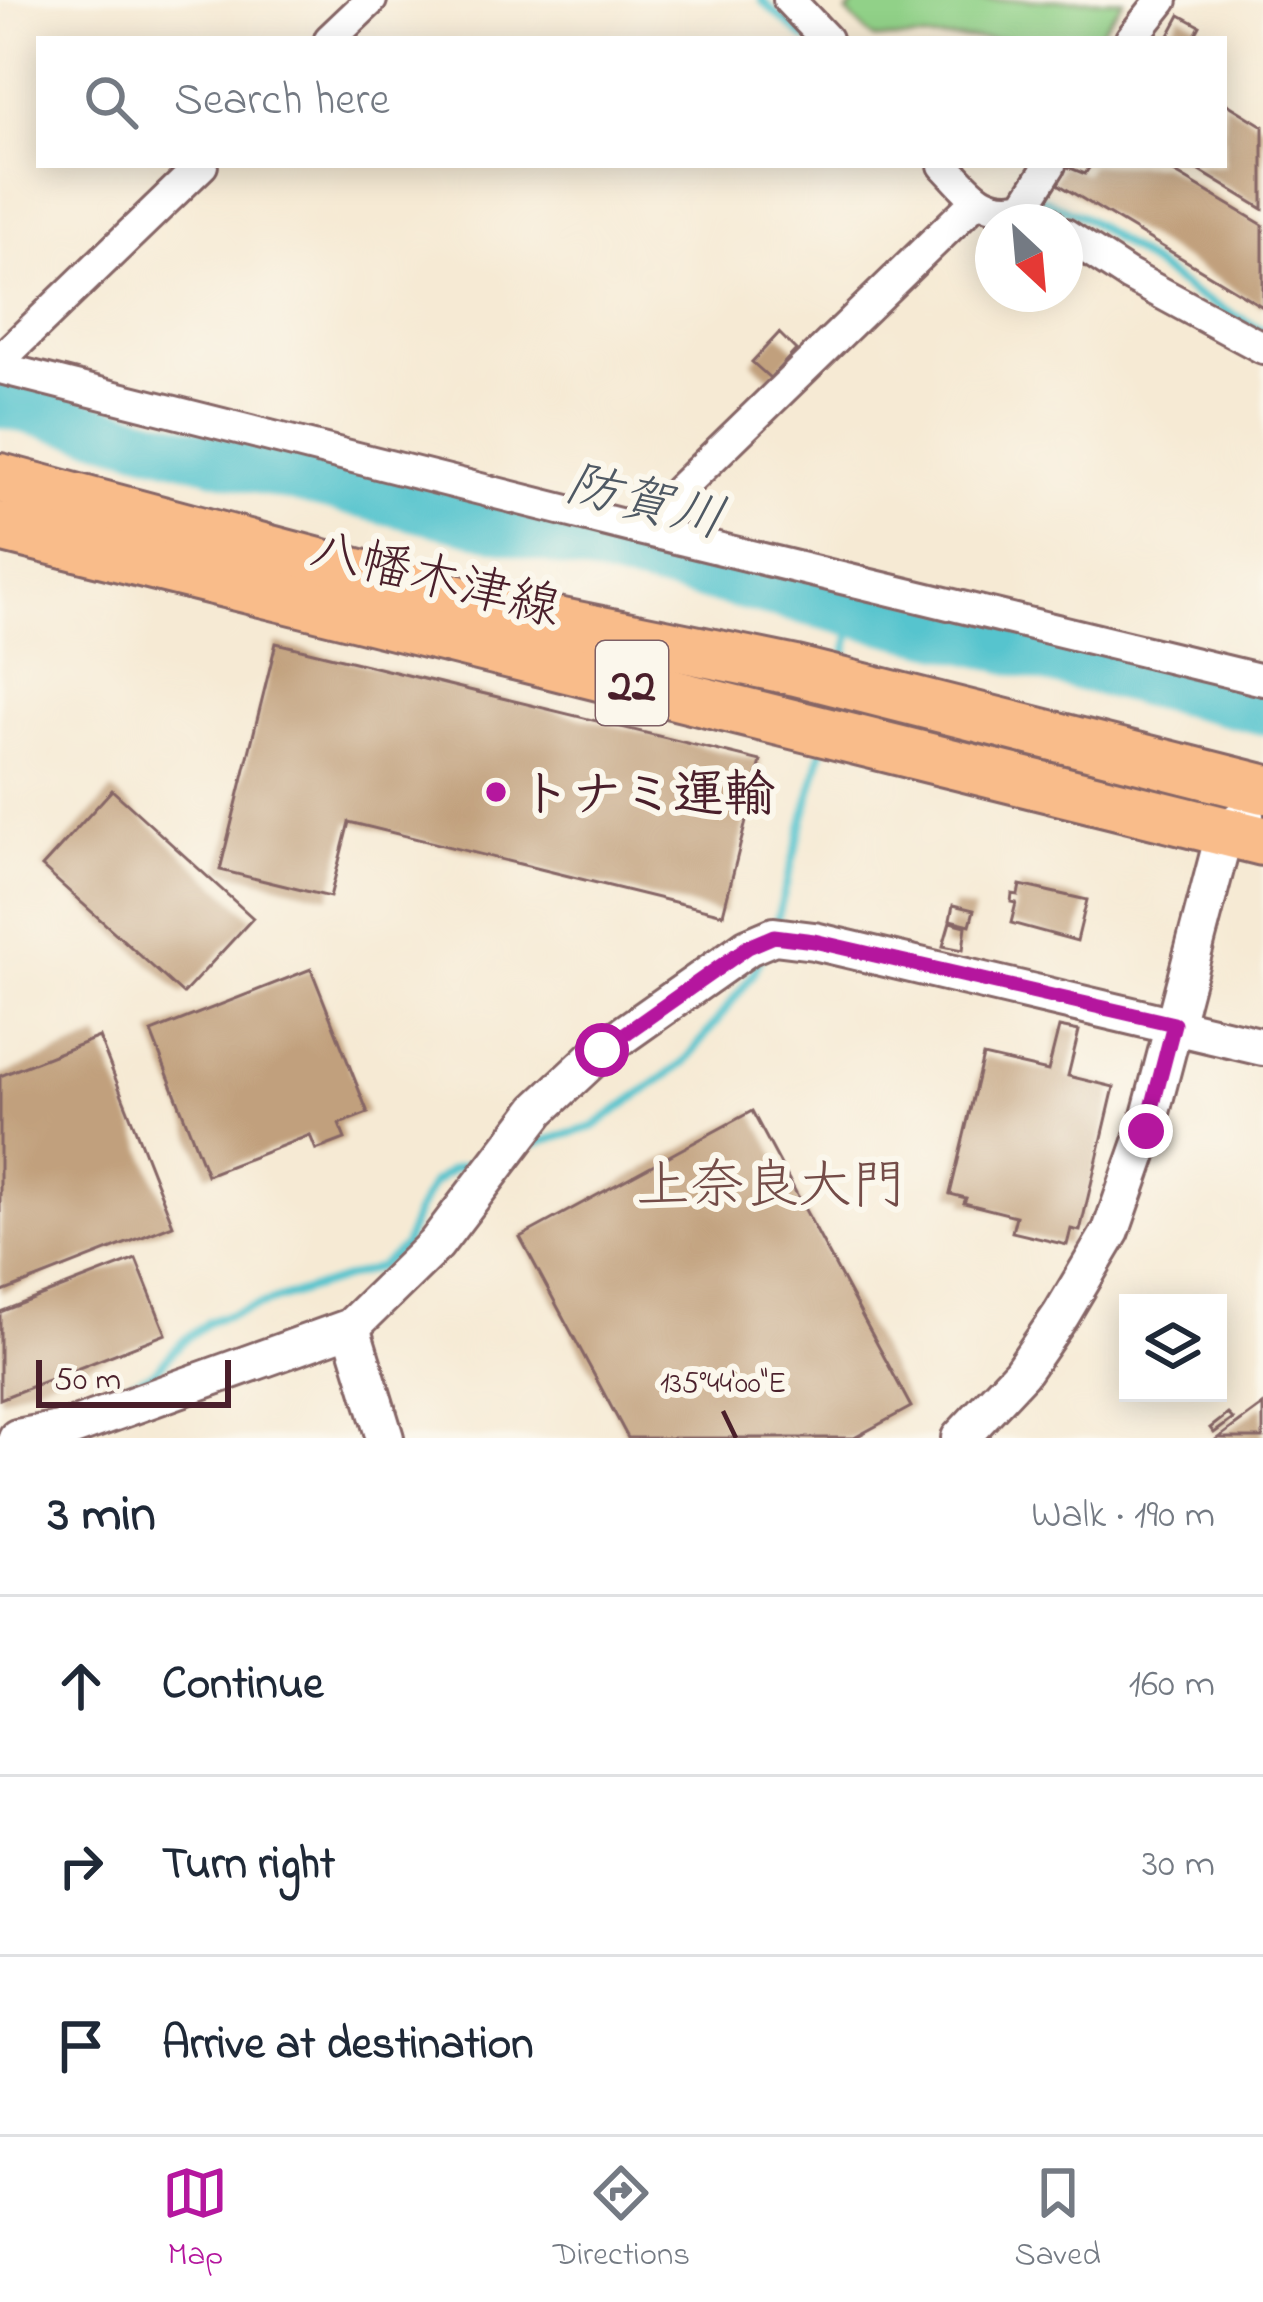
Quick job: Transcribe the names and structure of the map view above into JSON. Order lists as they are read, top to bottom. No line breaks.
{"streets":{"main road":["八幡木津線","22"]},"districts":["上奈良大門"],"water":["防賀川"],"places":["トナミ運輸"],"scale_bar":"50 m","north":"bottom right","page":{"search":"Search here","scale":"50 m","heading":["3 min","Walk · 190 m"],"list":[["Continue","160 m"],["Turn right","30 m"],"Arrive at destination"],"nav":["Map","Directions","Saved"]},"coordinates":["135°44'00\"E"]}
